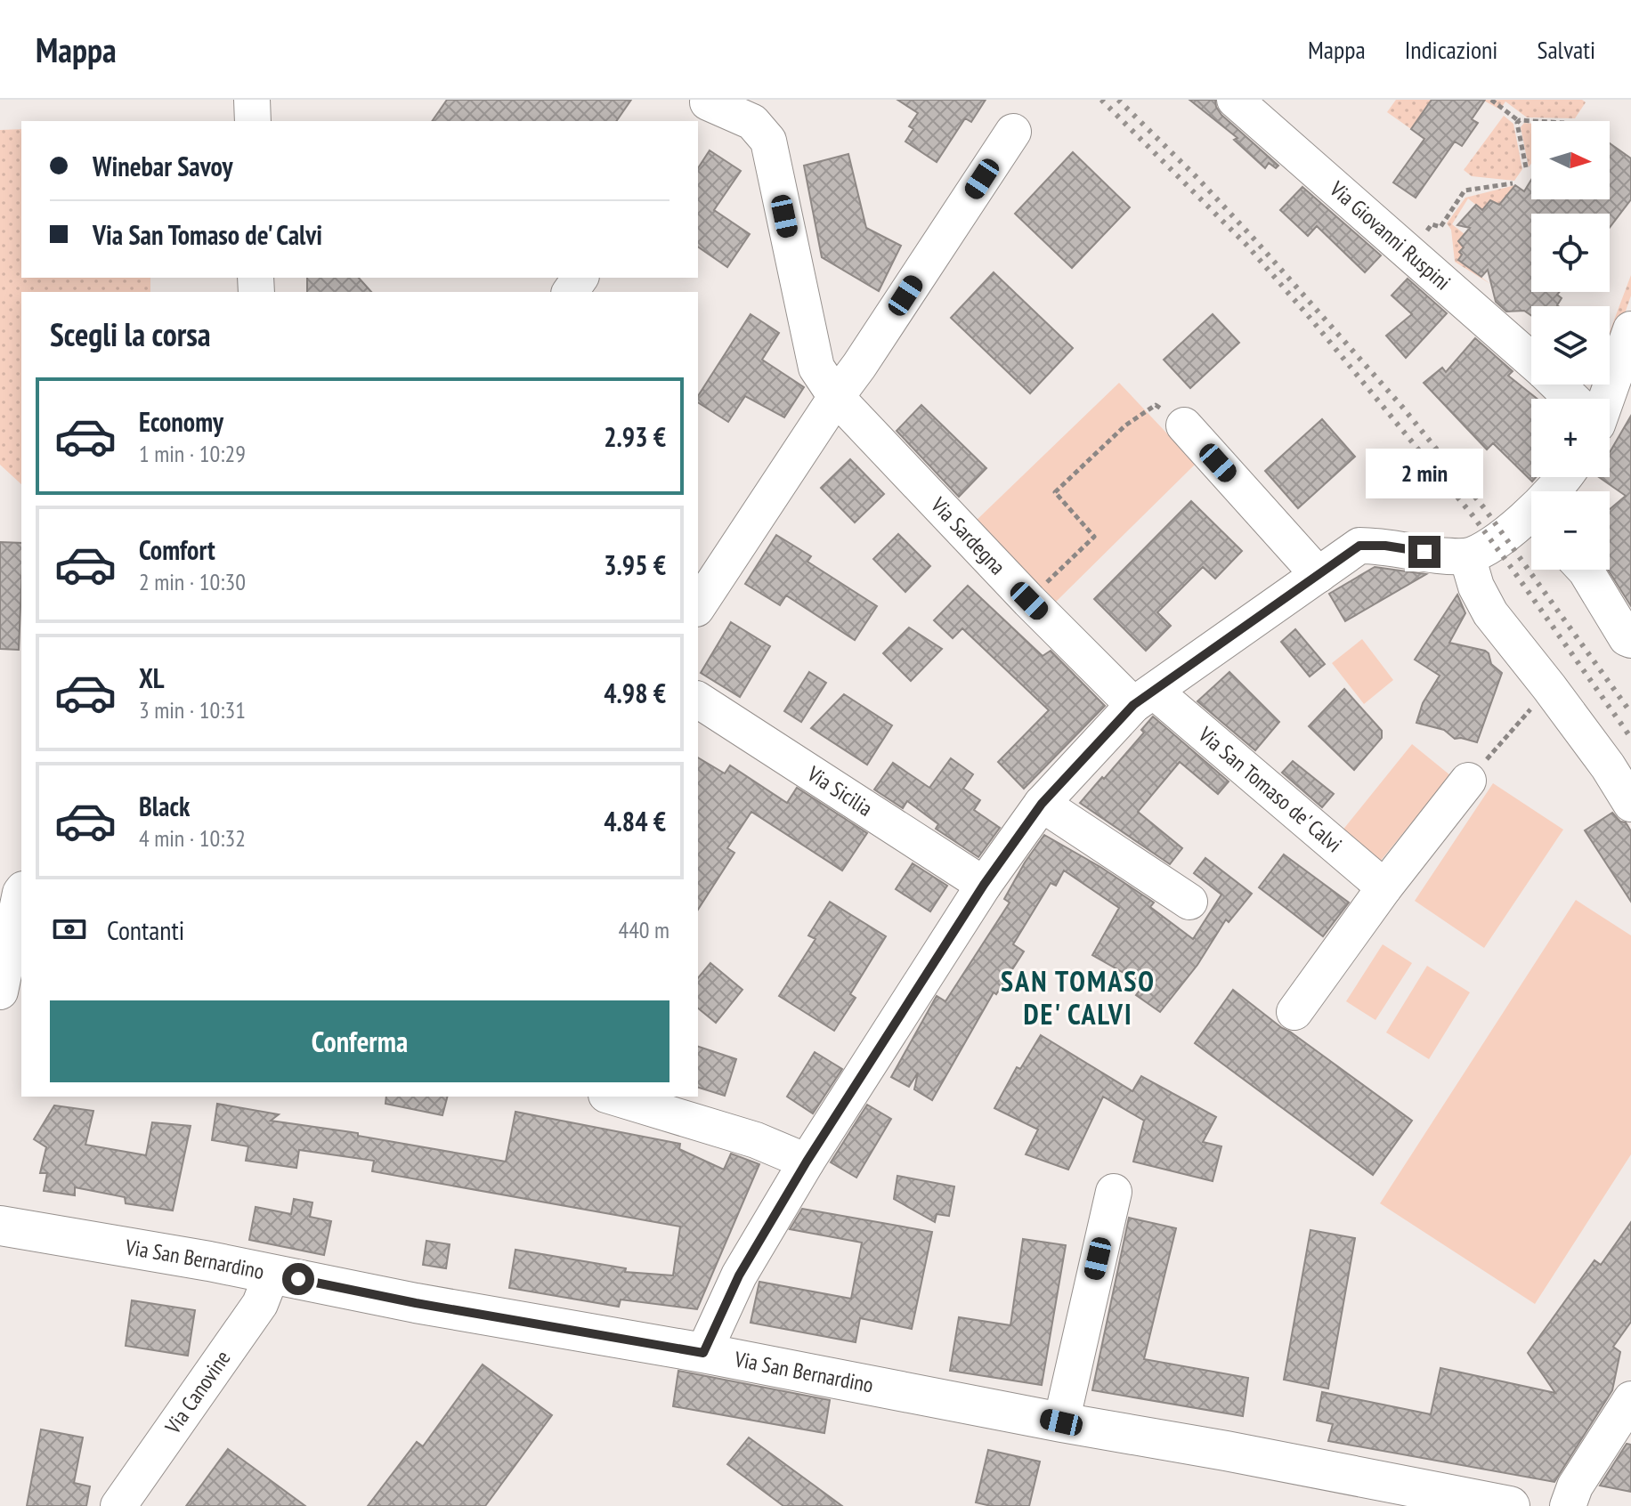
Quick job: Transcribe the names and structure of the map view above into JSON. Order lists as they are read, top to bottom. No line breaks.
{"streets":{"main road":["Via San Bernardino"],"street":["Via Giovanni Ruspini","Via Sardegna","Via San Tomaso de' Calvi","Via Sicilia","Via Canovine"]},"crossings":[["Via Sardegna","Via San Tomaso de' Calvi"],["Via San Bernardino","Via Canovine"]],"districts":["SAN TOMASO DE' CALVI"],"north":"right","page":{"header":"Mappa","nav":["Mappa","Indicazioni","Salvati"],"map_buttons":["+","−"],"banner":["Winebar Savoy","Via San Tomaso de' Calvi"],"heading":"Scegli la corsa","list":[{"name":"Economy","note":"1 min · 10:29","value":"2.93 €"},{"name":"Comfort","note":"2 min · 10:30","value":"3.95 €"},{"name":"XL","note":"3 min · 10:31","value":"4.98 €"},{"name":"Black","note":"4 min · 10:32","value":"4.84 €"}],"bubble":"2 min","pay":["Contanti","440 m"],"buttons":"Conferma"}}
